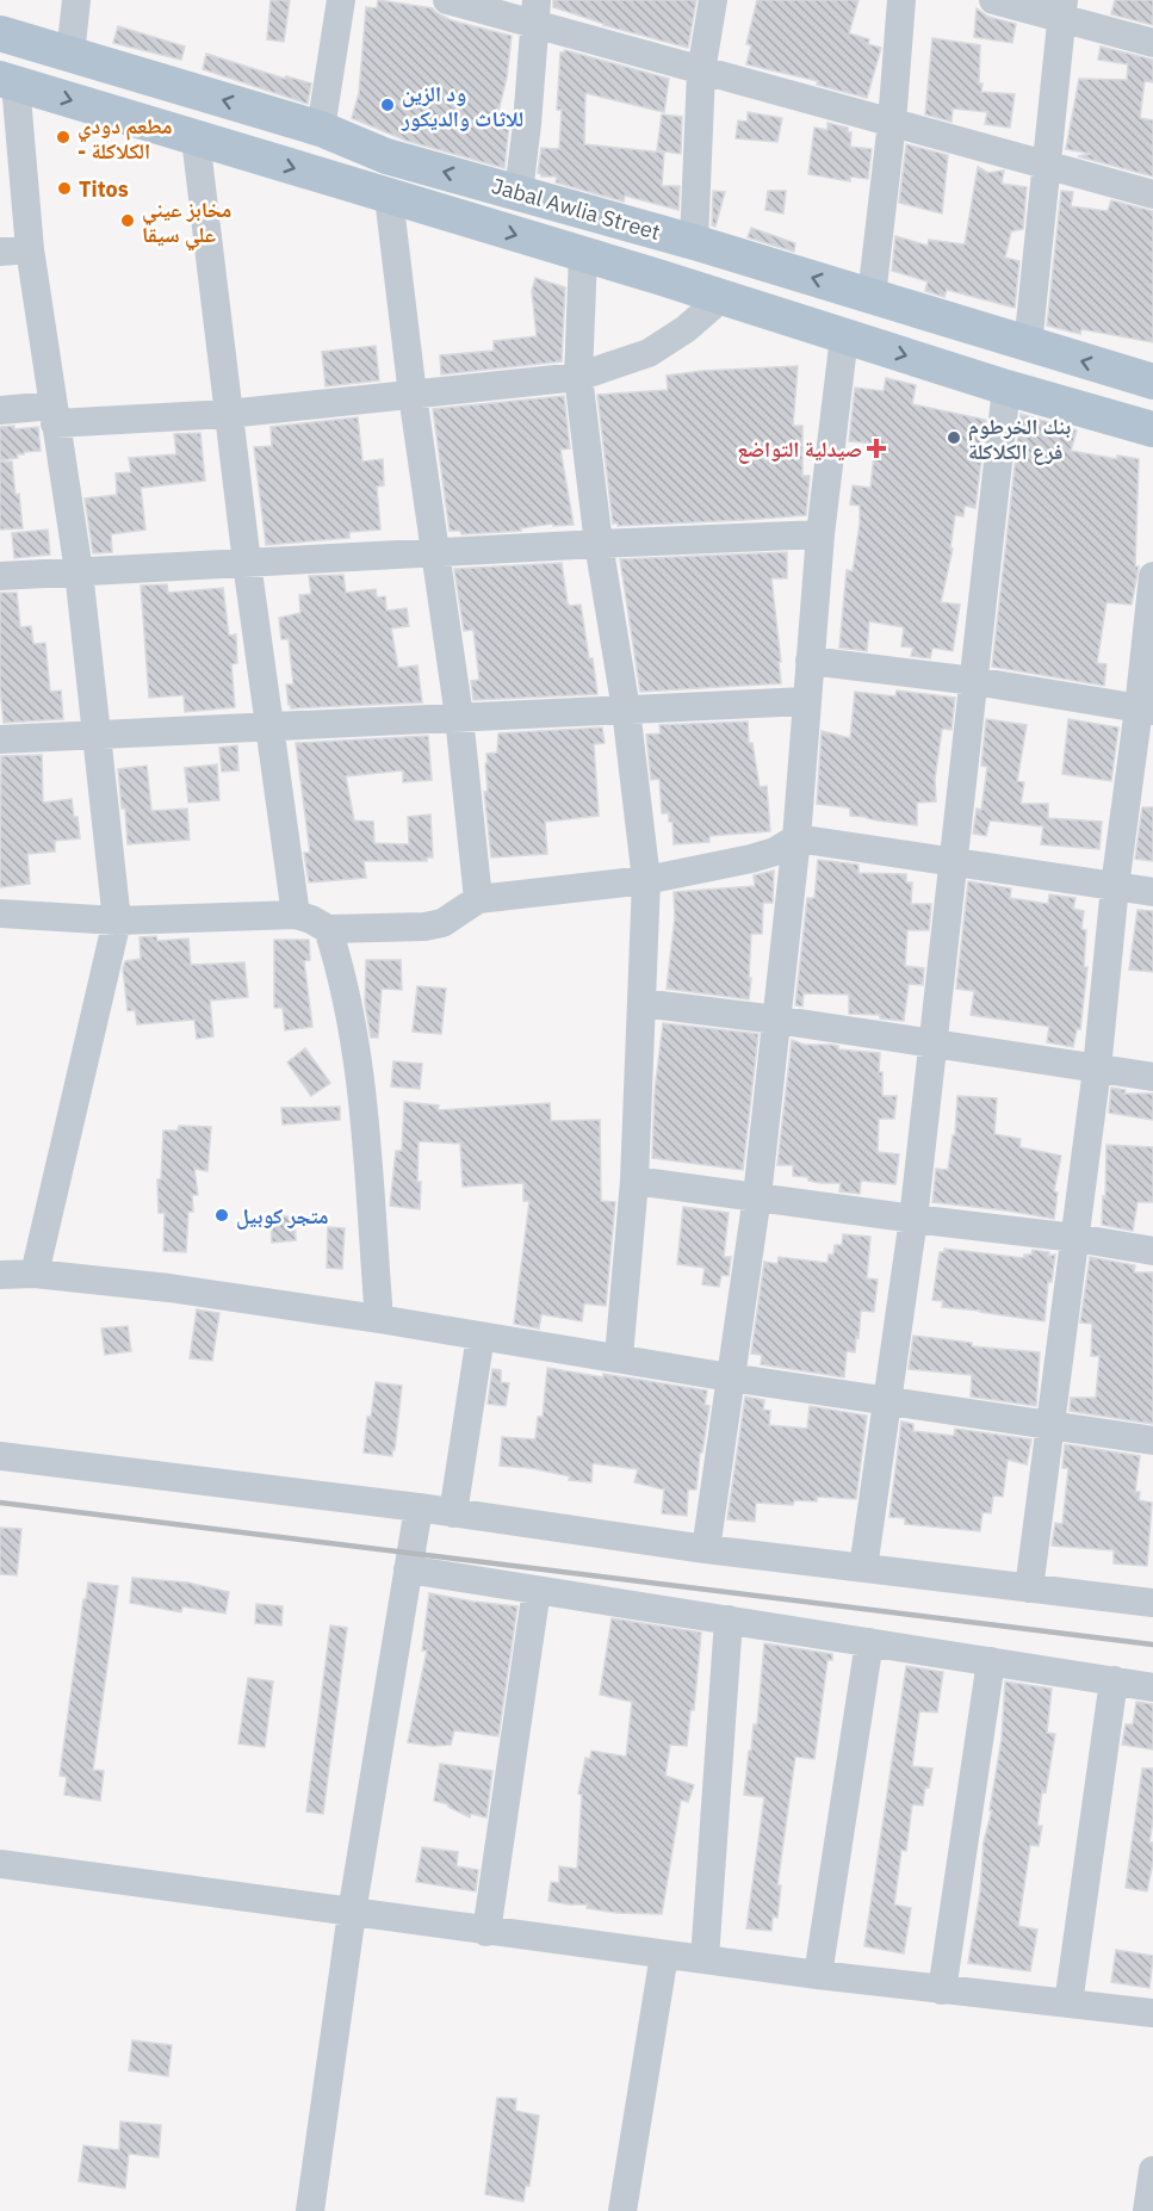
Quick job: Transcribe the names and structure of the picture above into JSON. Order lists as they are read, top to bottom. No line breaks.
{"streets":{"main road":["Jabal Awlia Street"]},"places":{"other":["ود الزين للاثاث والديكور","مطعم دودي - الكلاكلة","Titos","مخابز عيني علي سيقا","بنك الخرطوم فرع الكلاكلة","متجر كوبيل"],"health":["صيدلية التواضع"]}}
